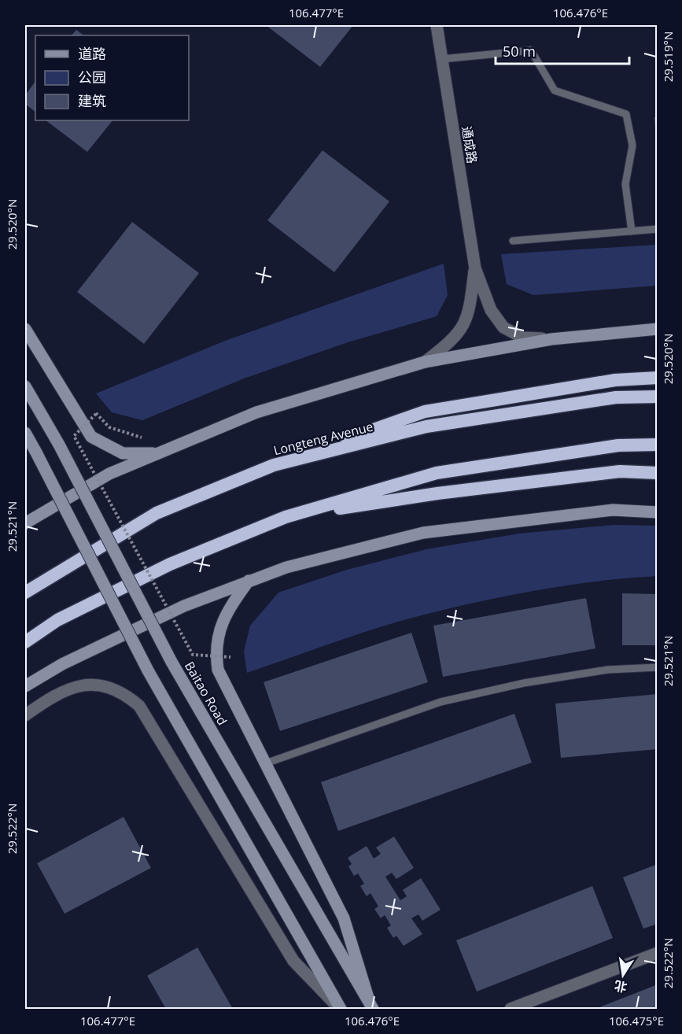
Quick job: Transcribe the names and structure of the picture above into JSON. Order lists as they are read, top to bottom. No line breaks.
{"streets":{"highway":["Longteng Avenue"],"main road":["Baitao Road"],"street":["通成路"]},"legend":["道路","公园","建筑"],"scale_bar":"50 m","north":"bottom","coordinates":["106.477°E","106.476°E","29.519°N","29.520°N","29.521°N","29.522°N","106.475°E"]}
